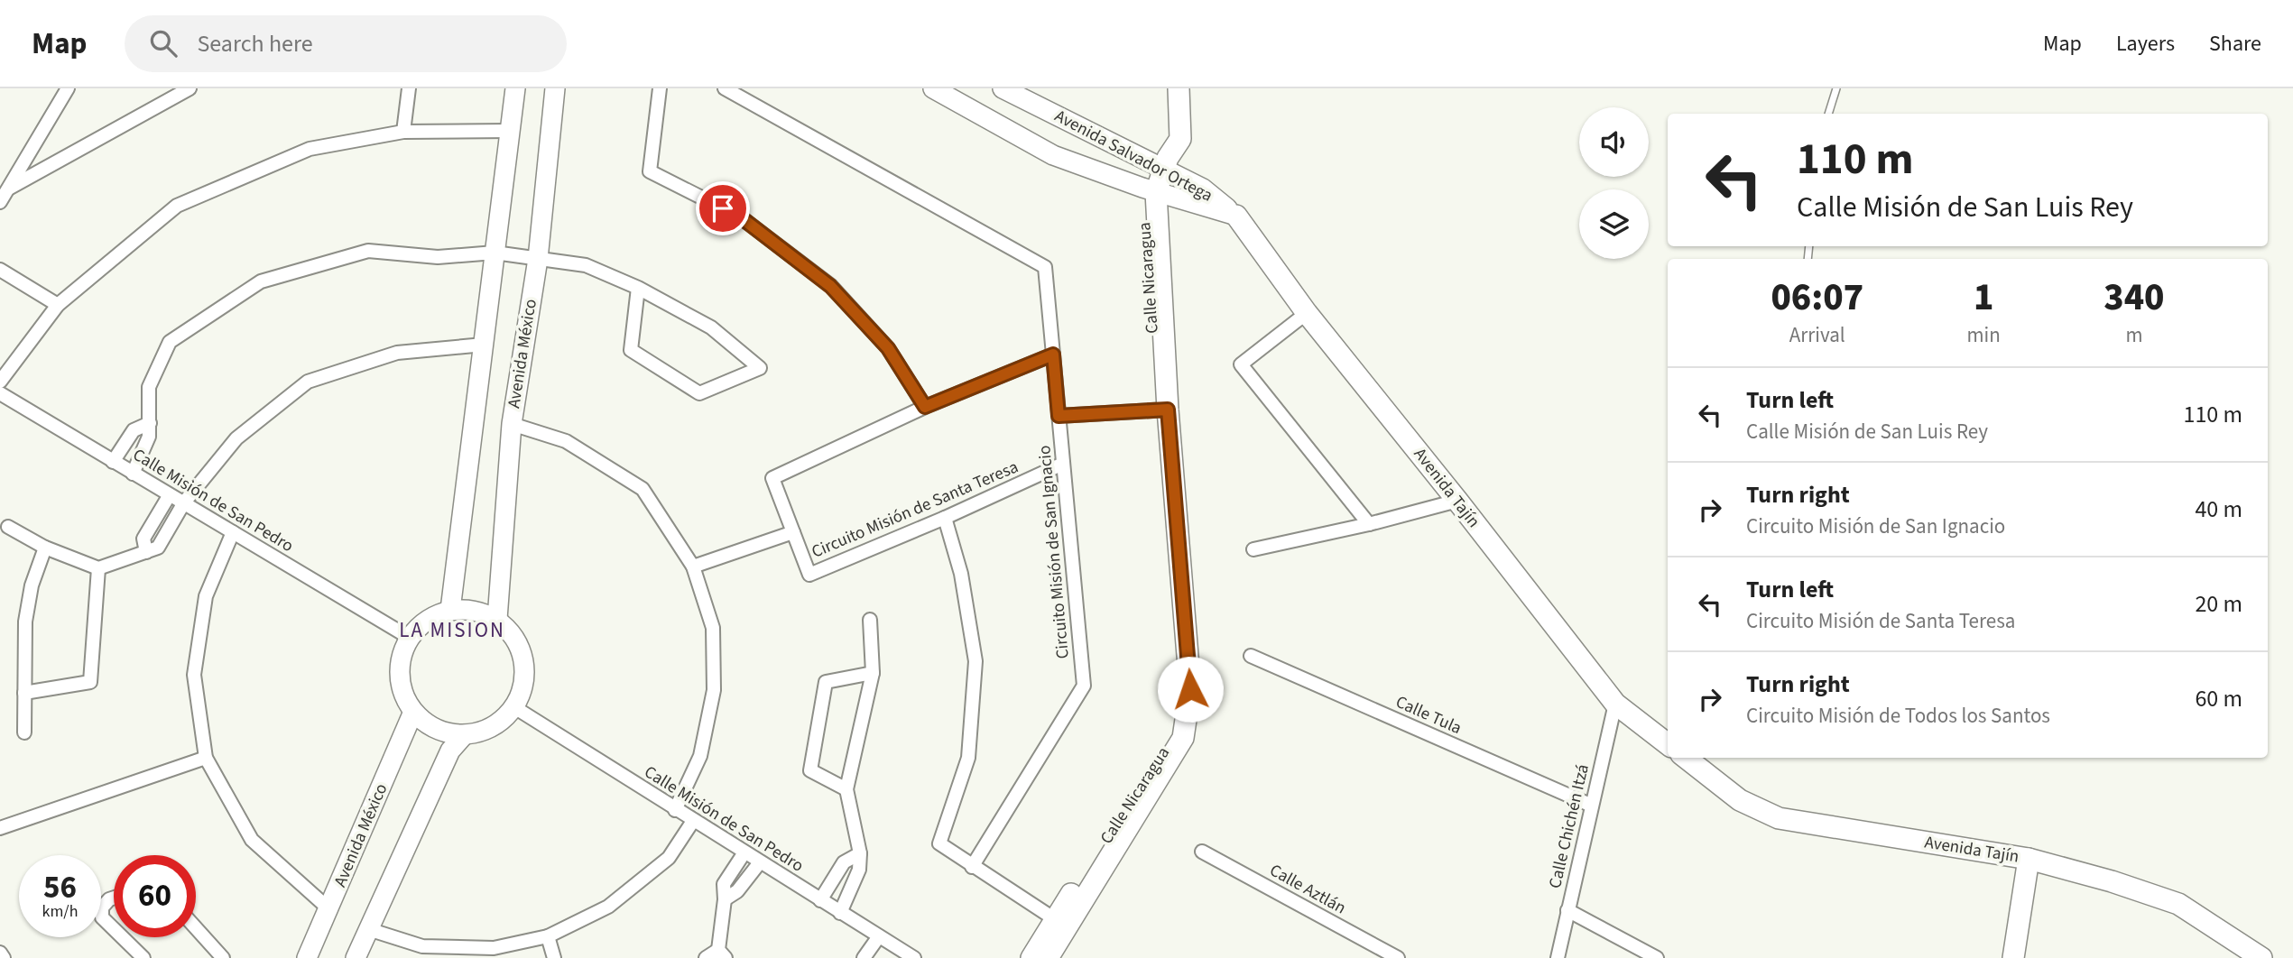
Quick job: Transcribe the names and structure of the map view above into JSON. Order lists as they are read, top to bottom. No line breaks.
{"streets":{"main road":["Calle Nicaragua","Avenida Tajín"],"street":["Avenida Salvador Ortega","Avenida México","Calle Misión de San Pedro","Circuito Misión de Santa Teresa","Circuito Misión de San Ignacio","Calle Tula","Calle Chichén Itzá","Calle Aztlán"]},"crossings":[["Avenida Salvador Ortega","Calle Nicaragua"],["Avenida Salvador Ortega","Avenida Tajín"],["Avenida México","Calle Misión de San Pedro"],["Avenida Tajín","Calle Chichén Itzá"],["Circuito Misión de Santa Teresa","Circuito Misión de San Ignacio"],["Calle Tula","Calle Chichén Itzá"]],"districts":["LA MISION"],"page":{"header":"Map","search":"Search here","nav":["Map","Layers","Share"],"turn":["110 m","Calle Misión de San Luis Rey"],"eta":["06:07","Arrival","1","min","340","m"],"list":[{"name":"Turn left","note":"Calle Misión de San Luis Rey","value":"110 m"},{"name":"Turn right","note":"Circuito Misión de San Ignacio","value":"40 m"},{"name":"Turn left","note":"Circuito Misión de Santa Teresa","value":"20 m"},{"name":"Turn right","note":"Circuito Misión de Todos los Santos","value":"60 m"}],"speed":"56 km/h","limit":"60"}}
